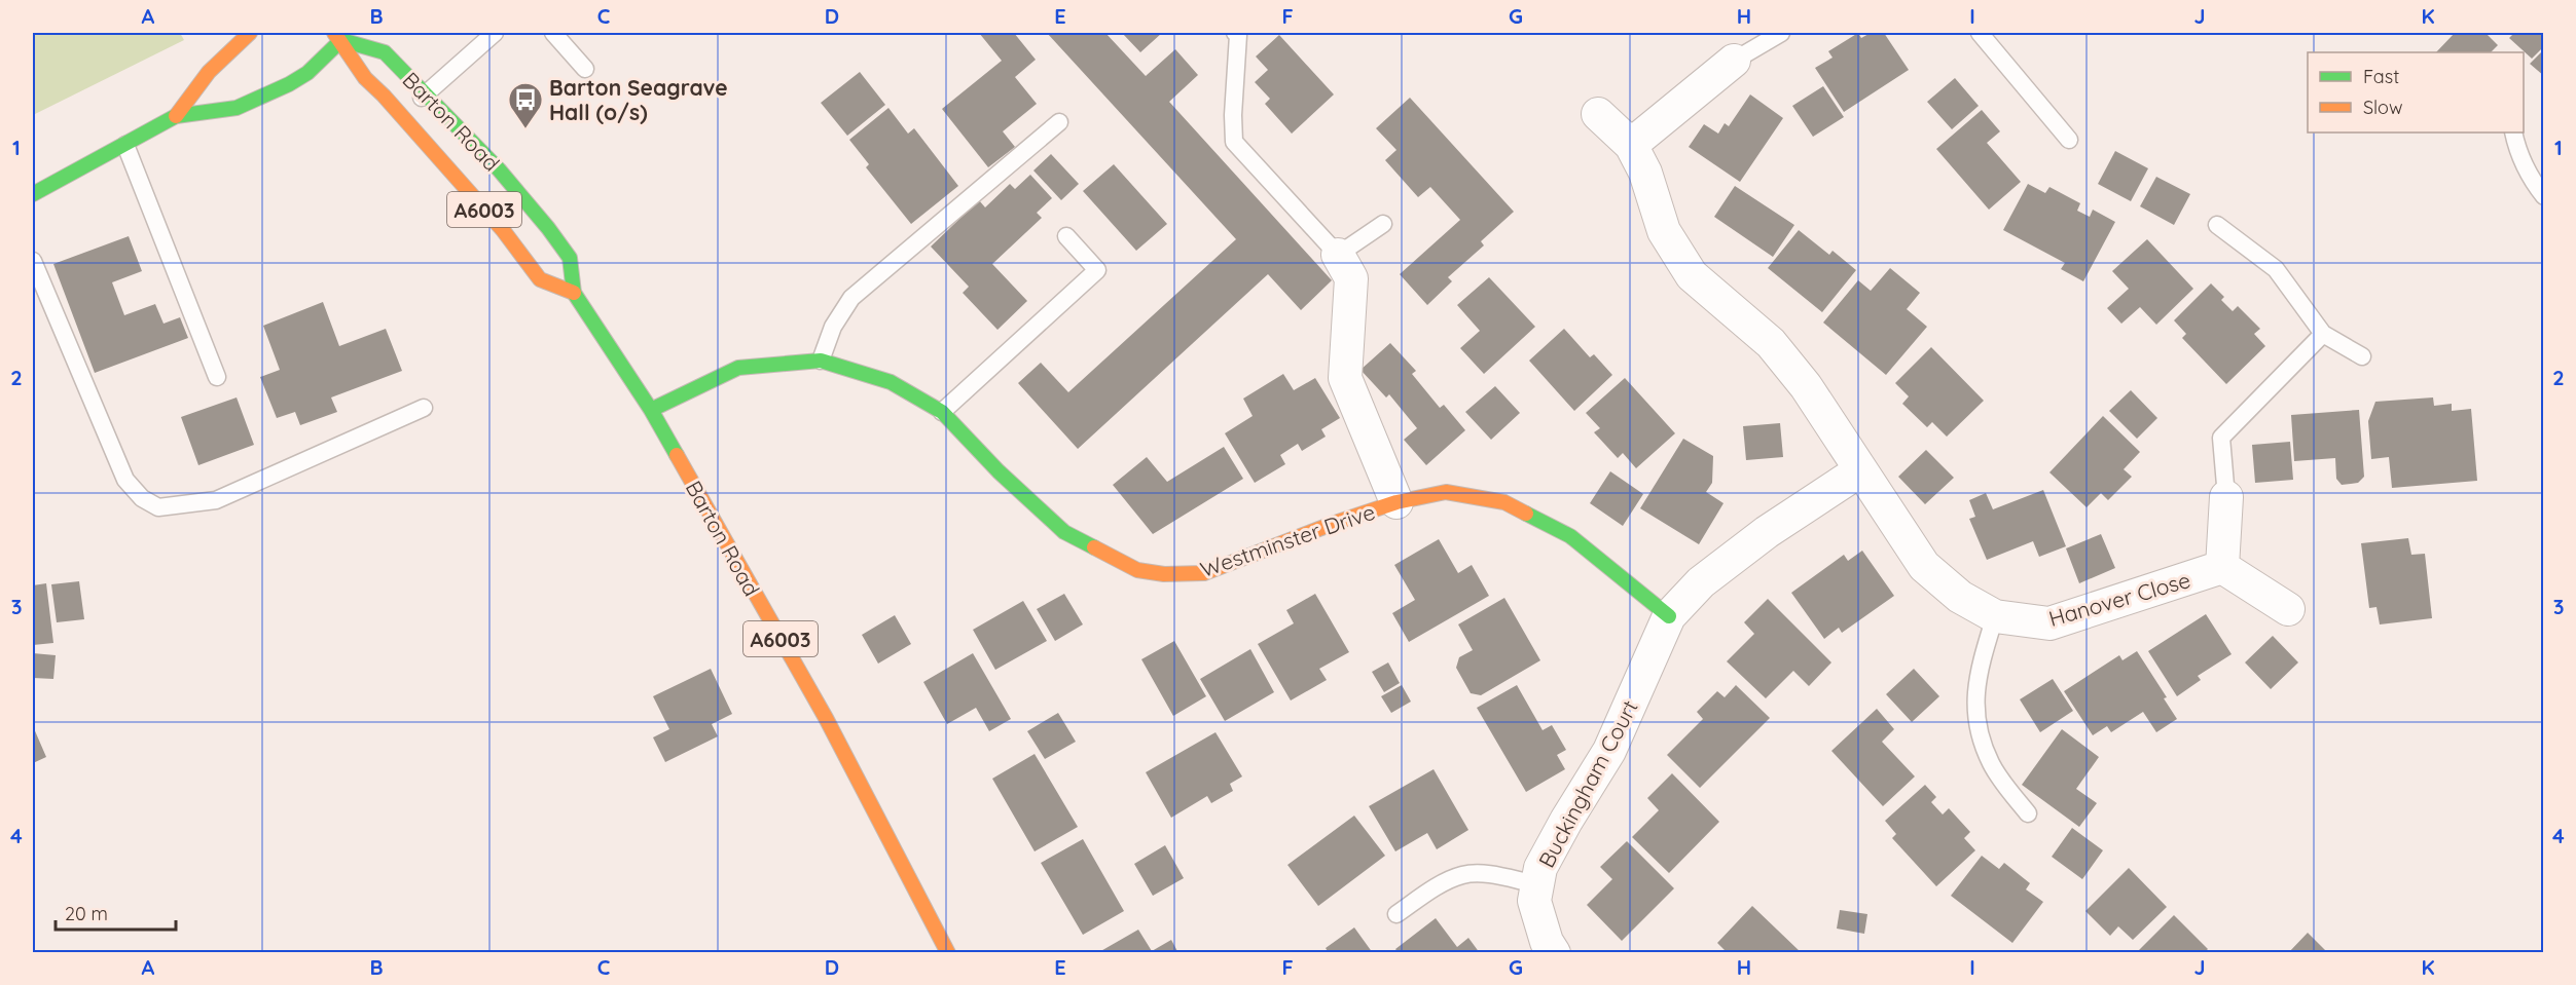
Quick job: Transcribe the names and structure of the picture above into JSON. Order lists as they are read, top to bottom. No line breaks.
{"streets":{"street":["Barton Road","A6003","Westminster Drive","Hanover Close","Buckingham Court"]},"crossings":[["Barton Road","Westminster Drive"],["Westminster Drive","Buckingham Court"],["Hanover Close","Buckingham Court"]],"places":{"bus stop":["Barton Seagrave Hall (o/s)"]},"legend":["Fast","Slow"],"scale_bar":"20 m","grid":{"columns":["A","B","C","D","E","F","G","H","I","J","K"],"rows":["1","2","3","4"]}}
